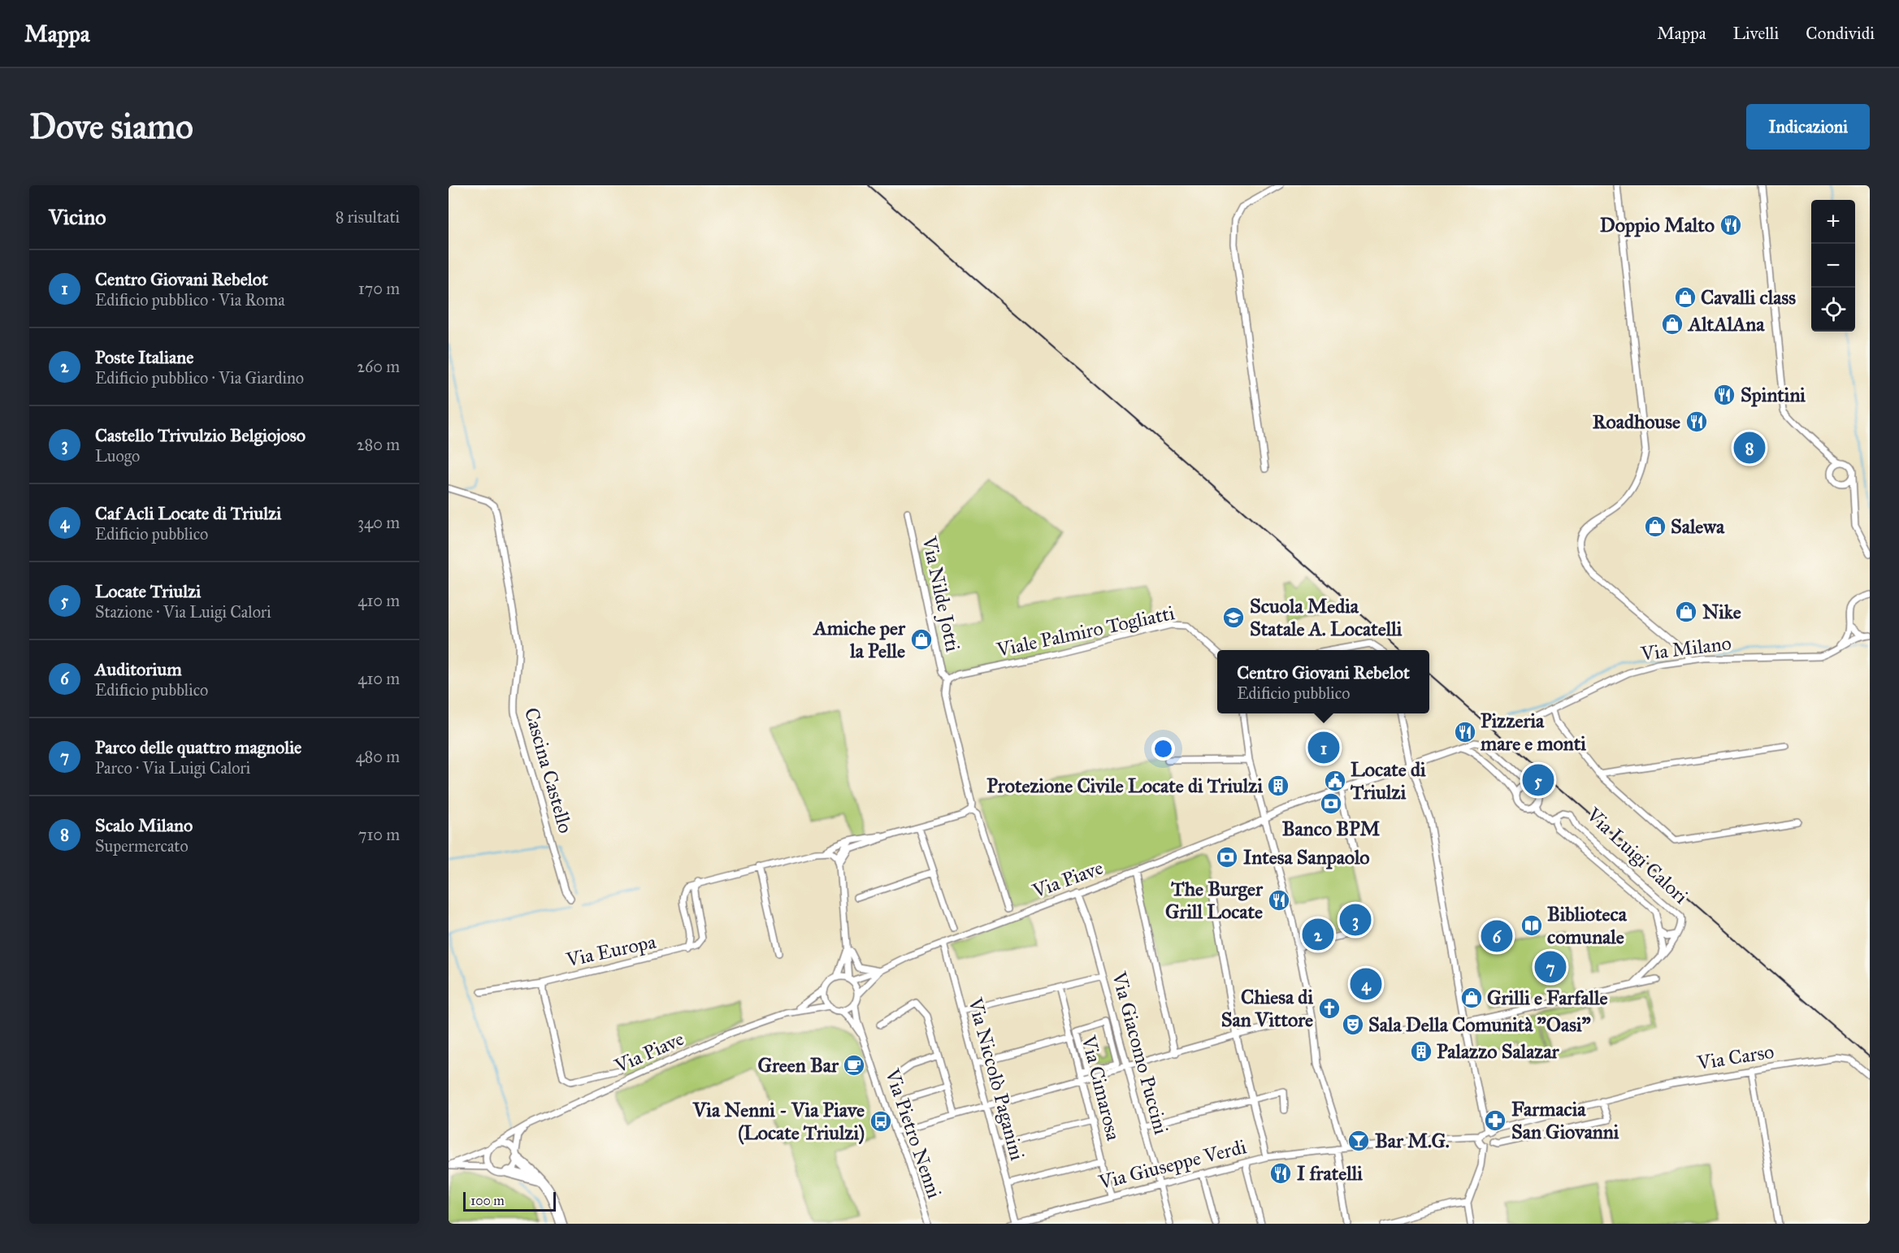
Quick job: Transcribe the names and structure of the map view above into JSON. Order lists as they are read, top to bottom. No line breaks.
{"streets":{"street":["Via Nilde Jotti","Viale Palmiro Togliatti","Via Milano","Cascina Castello","Via Luigi Calori","Via Piave","Via Europa","Via Giacomo Puccini","Via Carso","Via Niccolò Paganini","Via Cimarosa","Via Pietro Nenni","Via Giuseppe Verdi"]},"crossings":[["Via Nilde Jotti","Viale Palmiro Togliatti"],["Via Piave","Via Giacomo Puccini"],["Via Piave","Via Niccolò Paganini"],["Via Piave","Via Pietro Nenni"],["Via Giacomo Puccini","Via Giuseppe Verdi"],["Via Carso","Via Giuseppe Verdi"],["Via Niccolò Paganini","Via Giuseppe Verdi"],["Via Cimarosa","Via Giuseppe Verdi"]],"places":{"restaurant":["Doppio Malto","Spintini","Roadhouse","Pizzeria mare e monti","The Burger Grill Locate","I fratelli"],"shop":["Cavalli class","AltAlAna","Salewa","Nike","Amiche per la Pelle","Grilli e Farfalle"],"school or university":["Scuola Media Statale A. Locatelli"],"public building":["Locate di Triulzi"],"building":["Protezione Civile Locate di Triulzi","Palazzo Salazar"],"bank":["Banco BPM","Intesa Sanpaolo"],"library":["Biblioteca comunale"],"church":["Chiesa di San Vittore"],"theatre":["Sala Della Comunità \"Oasi\""],"cafe":["Green Bar"],"pharmacy":["Farmacia San Giovanni"],"bus stop":["Via Nenni - Via Piave (Locate Triulzi)"],"bar":["Bar M.G."]},"scale_bar":"100 m","page":{"header":"Mappa","nav":["Mappa","Livelli","Condividi"],"buttons":"Indicazioni","title":"Dove siamo","heading":["Vicino","8 risultati"],"map_buttons":["+","−"],"list":[{"mark":"1","name":"Centro Giovani Rebelot","note":"Edificio pubblico · Via Roma","value":"170 m"},{"mark":"2","name":"Poste Italiane","note":"Edificio pubblico · Via Giardino","value":"260 m"},{"mark":"3","name":"Castello Trivulzio Belgiojoso","note":"Luogo","value":"280 m"},{"mark":"4","name":"Caf Acli Locate di Triulzi","note":"Edificio pubblico","value":"340 m"},{"mark":"5","name":"Locate Triulzi","note":"Stazione · Via Luigi Calori","value":"410 m"},{"mark":"6","name":"Auditorium","note":"Edificio pubblico","value":"410 m"},{"mark":"7","name":"Parco delle quattro magnolie","note":"Parco · Via Luigi Calori","value":"480 m"},{"mark":"8","name":"Scalo Milano","note":"Supermercato","value":"710 m"}],"pins":["8","1","5","3","2","6","7","4"],"popup":["Centro Giovani Rebelot","Edificio pubblico"],"scale":"100 m"}}
